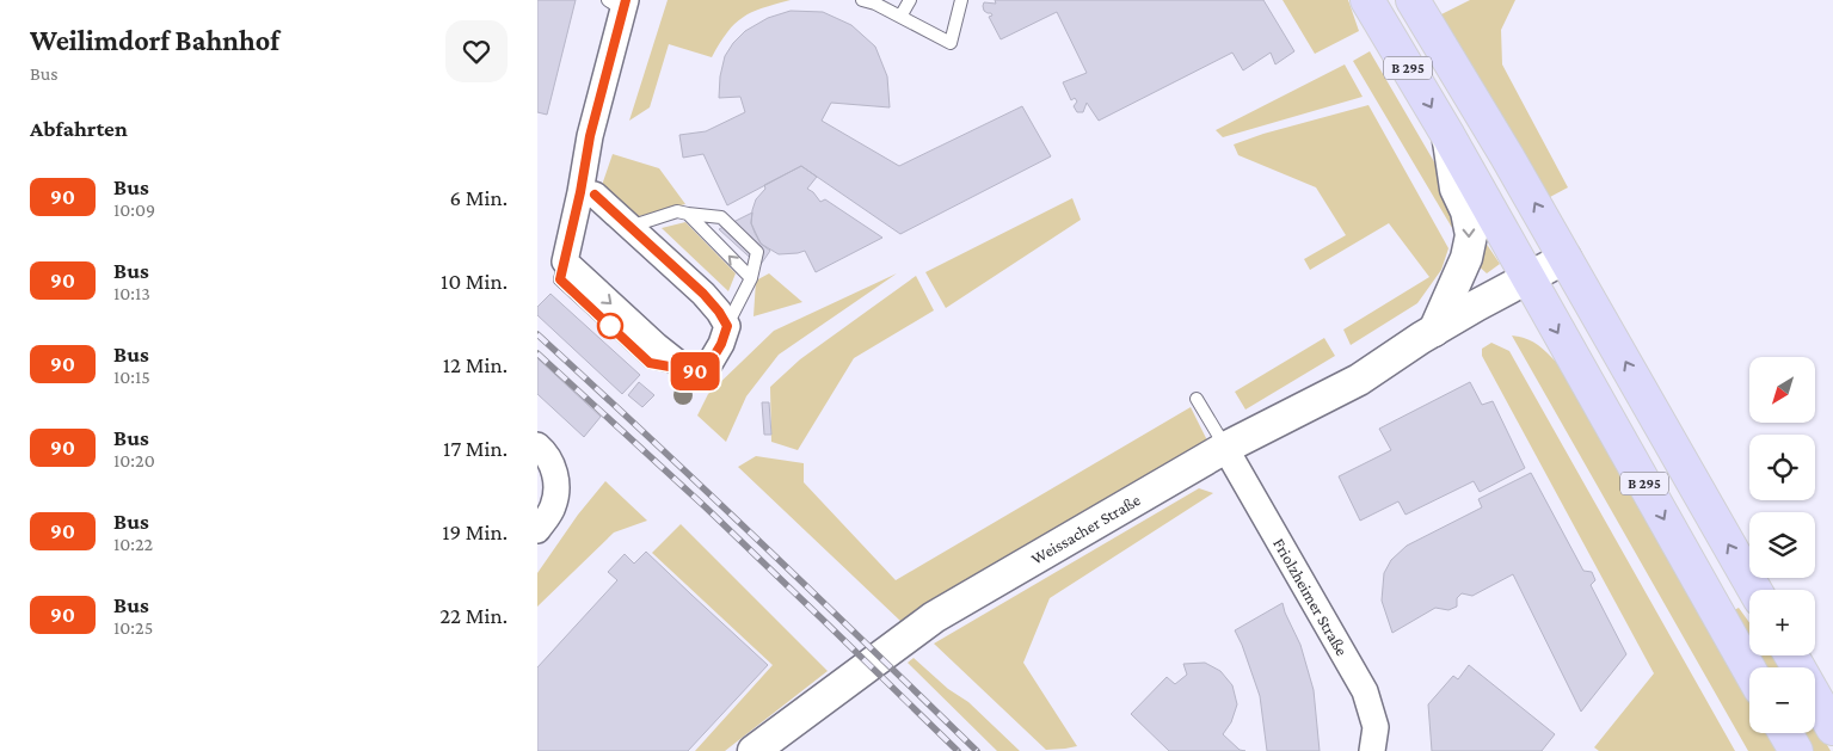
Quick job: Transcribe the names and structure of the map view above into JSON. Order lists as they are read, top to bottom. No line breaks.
{"streets":{"main road":["B 295"],"street":["Weissacher Straße","Friolzheimer Straße"]},"crossings":[["B 295","Weissacher Straße"],["Weissacher Straße","Friolzheimer Straße"]],"lines":["bus line 90"],"north":"bottom left","page":{"heading":[["Weilimdorf Bahnhof","Bus"],"Abfahrten"],"on_map":"90","list":[{"mark":"90","name":"Bus","note":"10:09","value":"6 Min."},{"mark":"90","name":"Bus","note":"10:13","value":"10 Min."},{"mark":"90","name":"Bus","note":"10:15","value":"12 Min."},{"mark":"90","name":"Bus","note":"10:20","value":"17 Min."},{"mark":"90","name":"Bus","note":"10:22","value":"19 Min."},{"mark":"90","name":"Bus","note":"10:25","value":"22 Min."}],"map_buttons":["+","−"]}}
